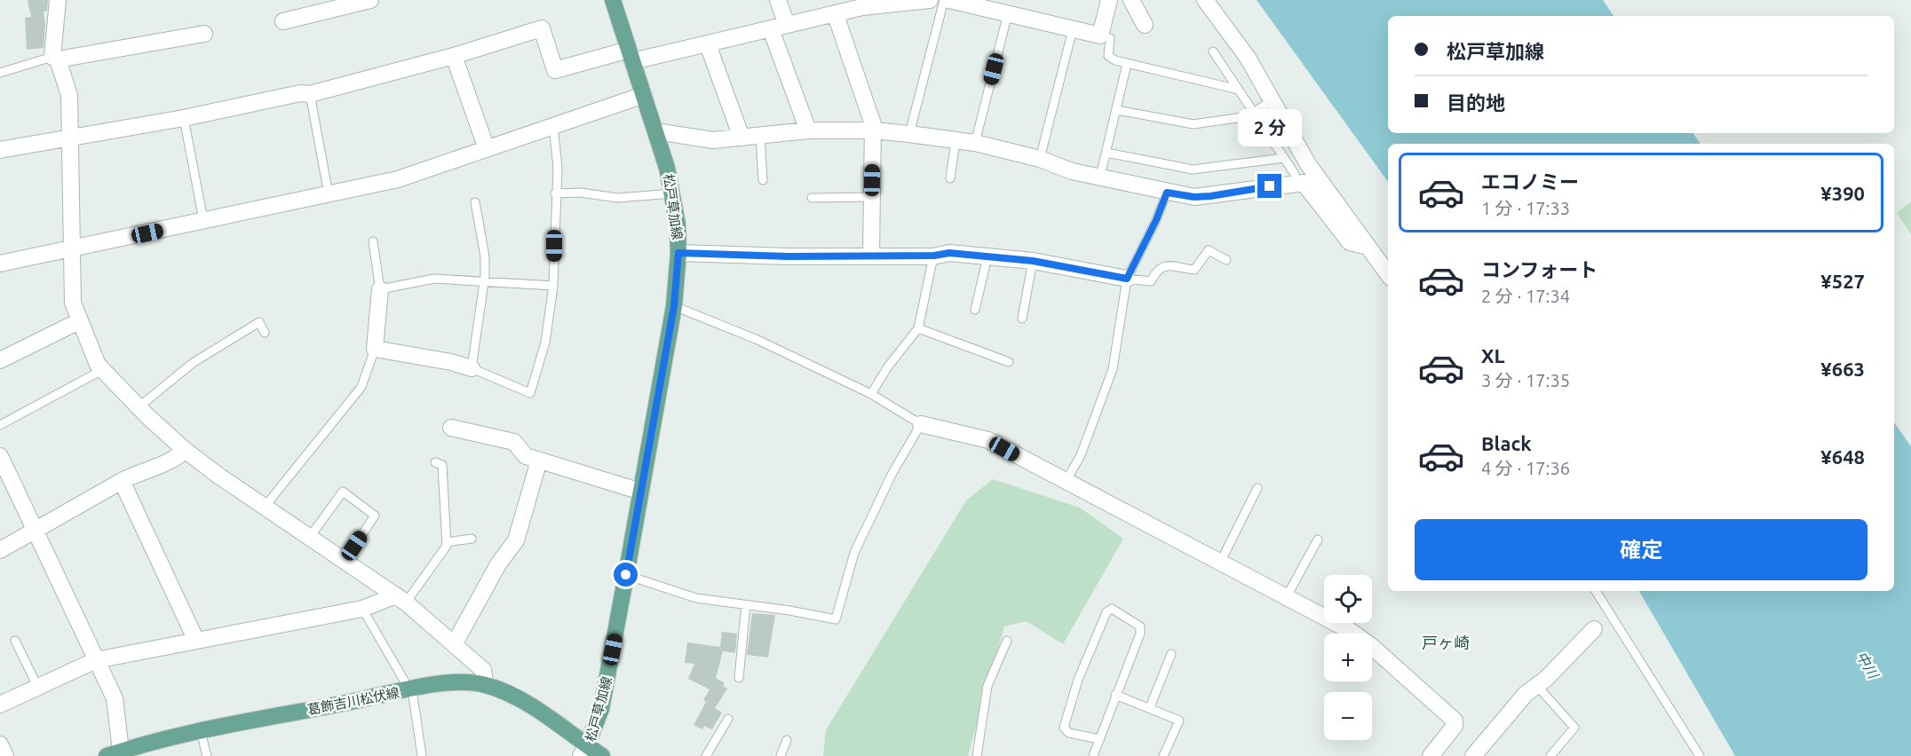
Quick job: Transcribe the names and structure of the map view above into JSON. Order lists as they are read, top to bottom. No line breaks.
{"streets":{"main road":["松戸草加線","葛飾吉川松伏線"]},"crossings":[["松戸草加線","葛飾吉川松伏線"]],"districts":["戸ヶ崎"],"water":["中川"],"page":{"banner":["松戸草加線","目的地"],"bubble":"2 分","list":[{"name":"エコノミー","note":"1 分 · 17:33","value":"¥390"},{"name":"コンフォート","note":"2 分 · 17:34","value":"¥527"},{"name":"XL","note":"3 分 · 17:35","value":"¥663"},{"name":"Black","note":"4 分 · 17:36","value":"¥648"}],"buttons":"確定","map_buttons":["+","−"]}}
